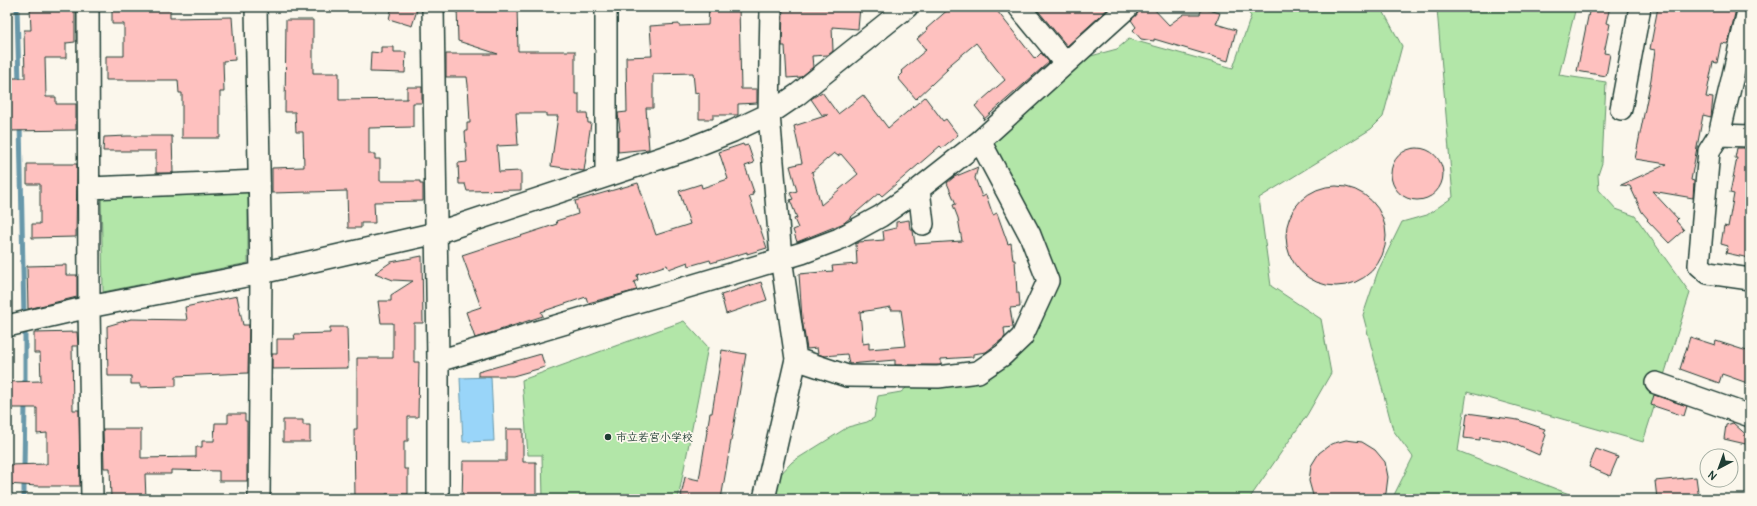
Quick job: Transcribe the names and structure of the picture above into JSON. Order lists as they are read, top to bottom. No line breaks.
{"places":["市立若宮小学校"],"north":"bottom left"}
